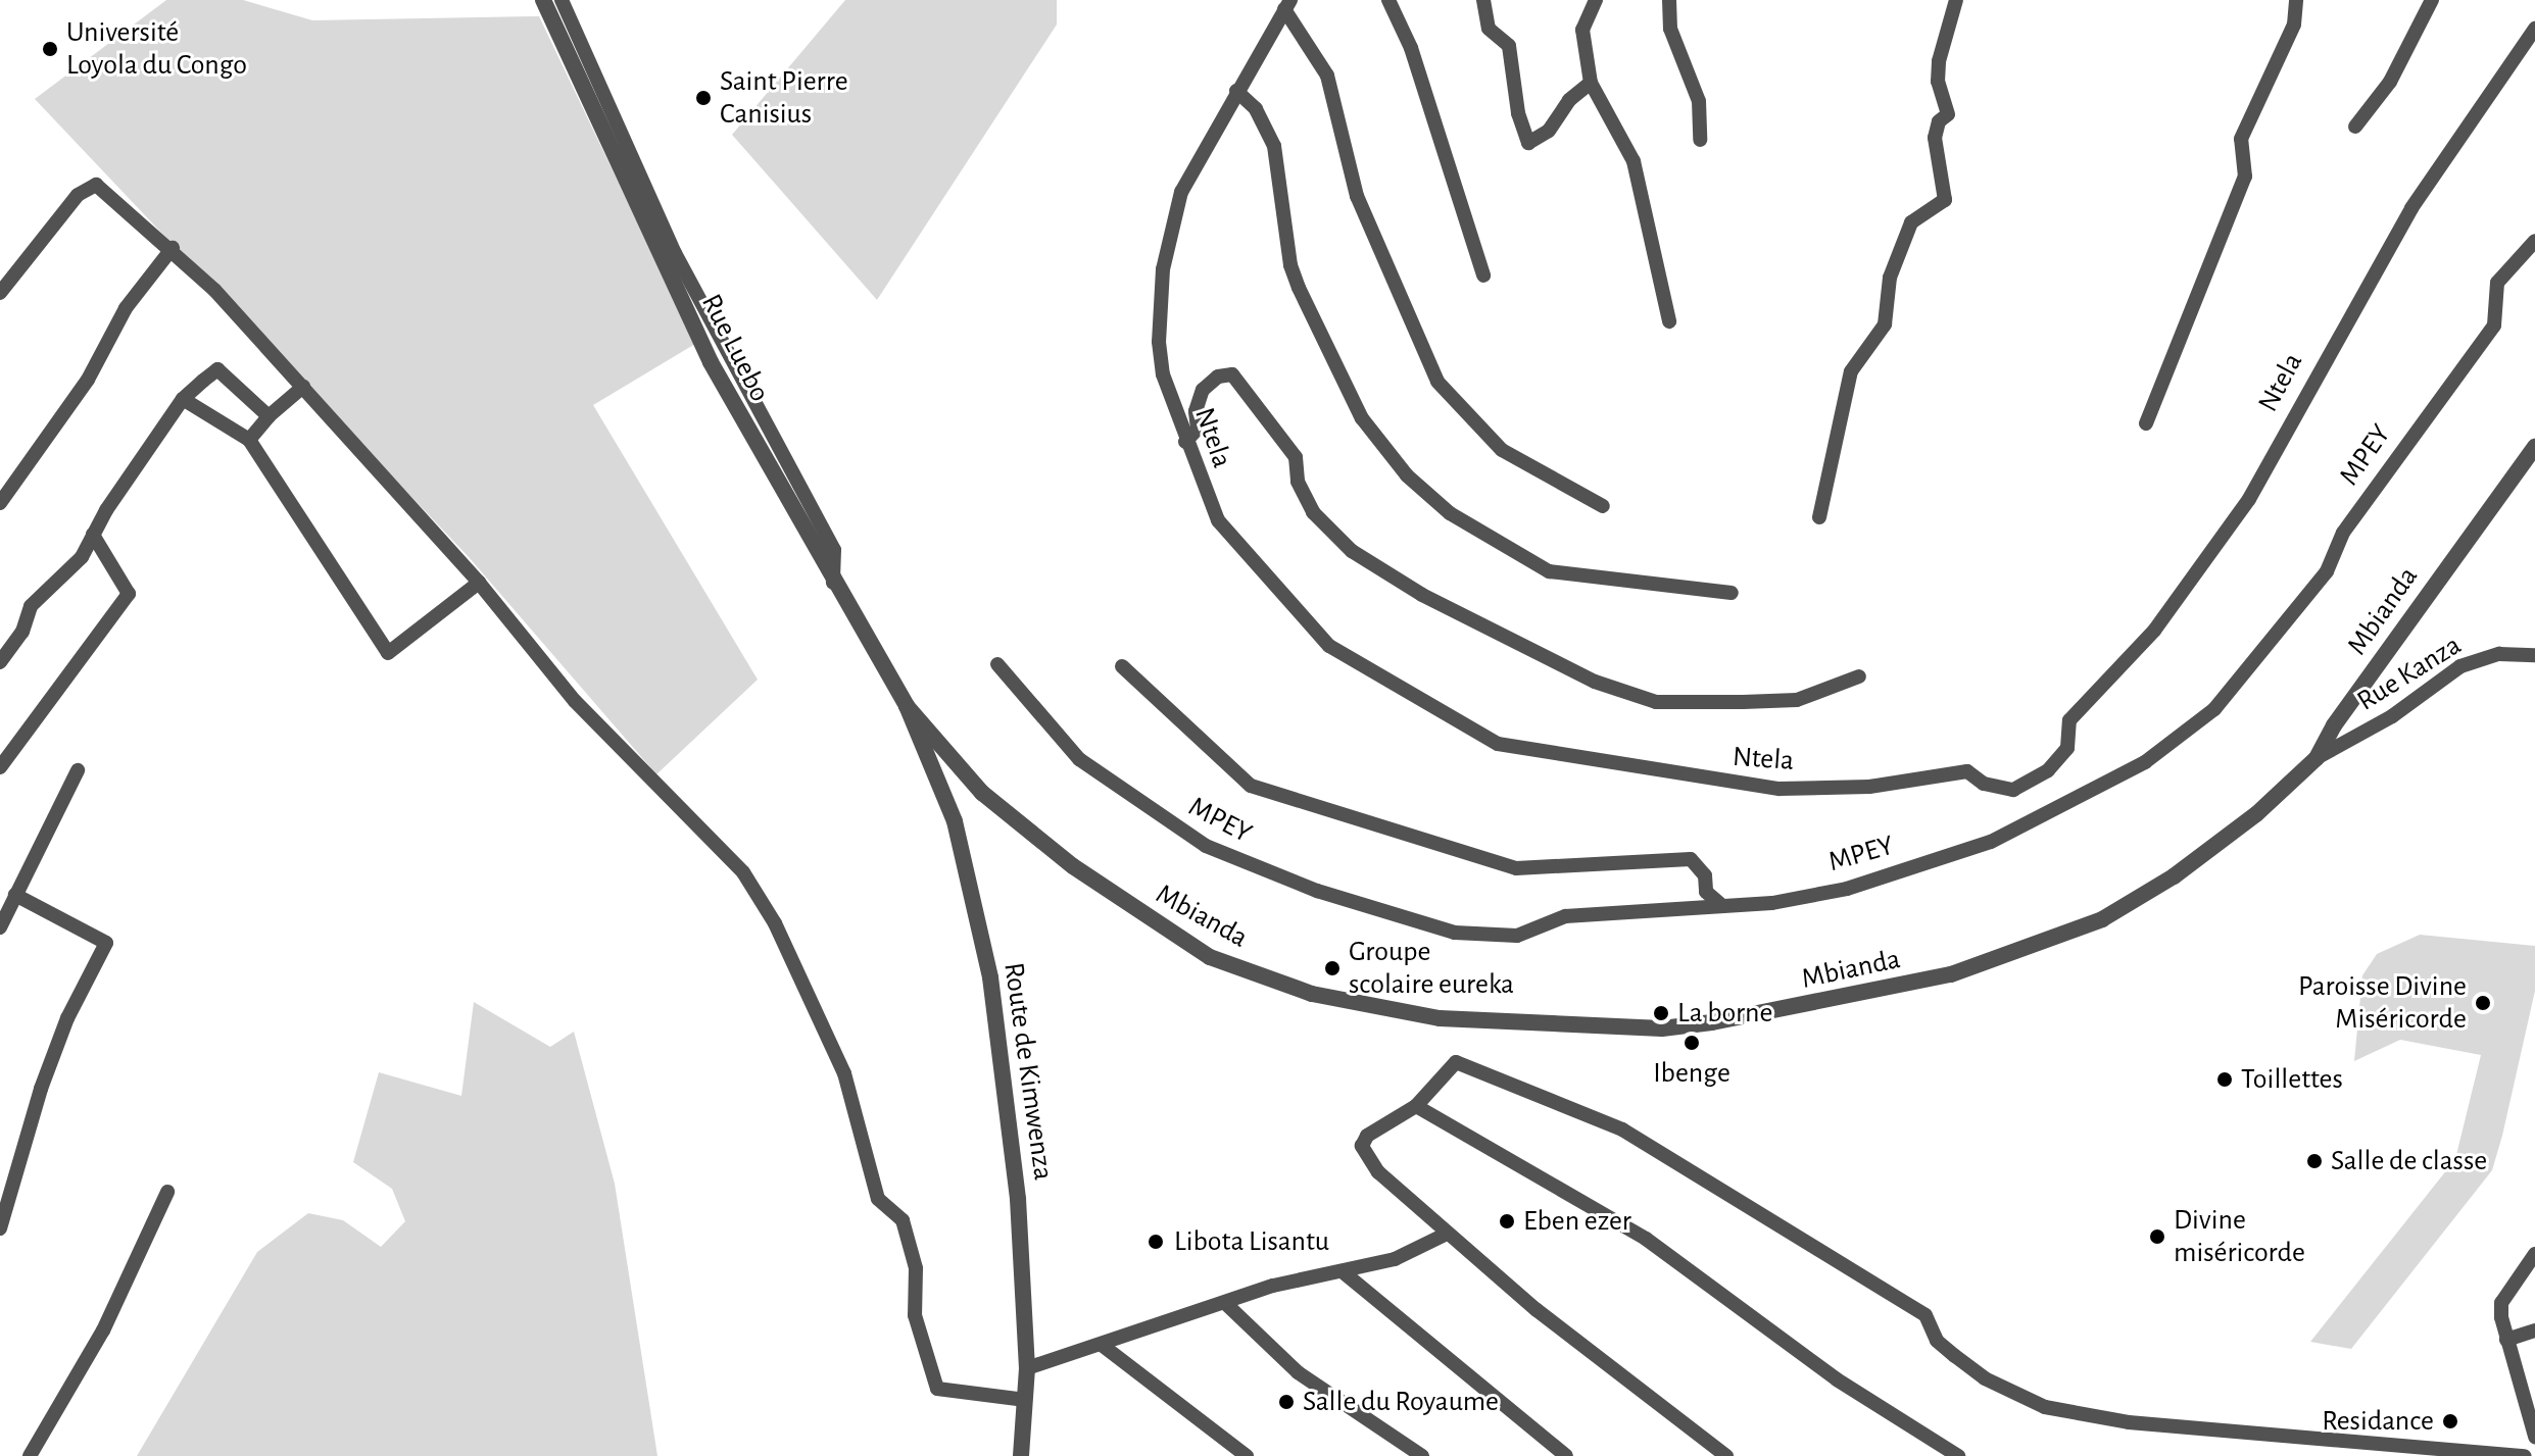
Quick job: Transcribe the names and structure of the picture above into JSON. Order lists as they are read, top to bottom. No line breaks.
{"streets":{"street":["Rue Luebo","Ntela","MPEY","Mbianda","Rue Kanza","Route de Kimwenza"]},"crossings":[["Rue Luebo","Mbianda"],["Rue Luebo","Route de Kimwenza"],["Mbianda","Rue Kanza"],["Mbianda","Route de Kimwenza"]],"places":["Université Loyola du Congo","Saint Pierre Canisius","Groupe scolaire eureka","Paroisse Divine Miséricorde","La borne","Ibenge","Toillettes","Salle de classe","Eben ezer","Divine miséricorde","Libota Lisantu","Salle du Royaume","Residance"]}
